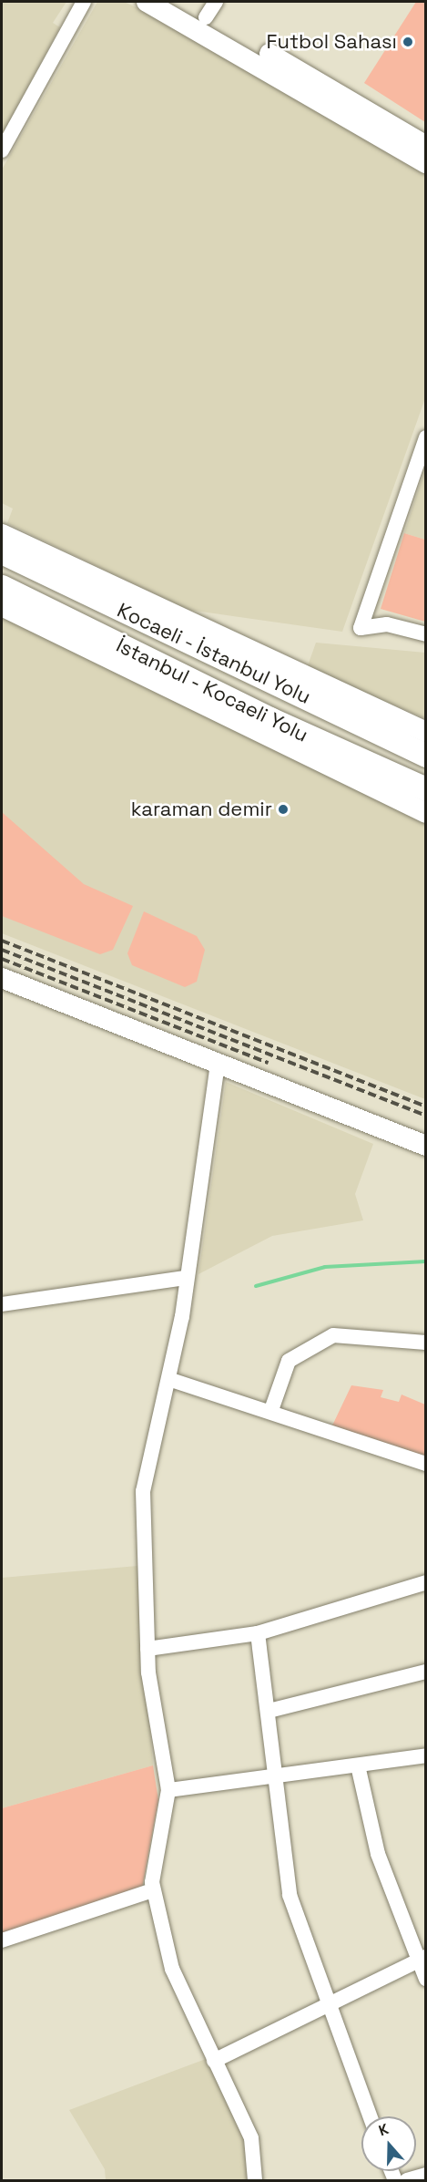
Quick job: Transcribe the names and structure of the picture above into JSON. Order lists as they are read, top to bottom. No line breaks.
{"streets":{"highway":["Kocaeli - İstanbul Yolu","İstanbul - Kocaeli Yolu"]},"places":["Futbol Sahası","karaman demir"],"north":"top"}
